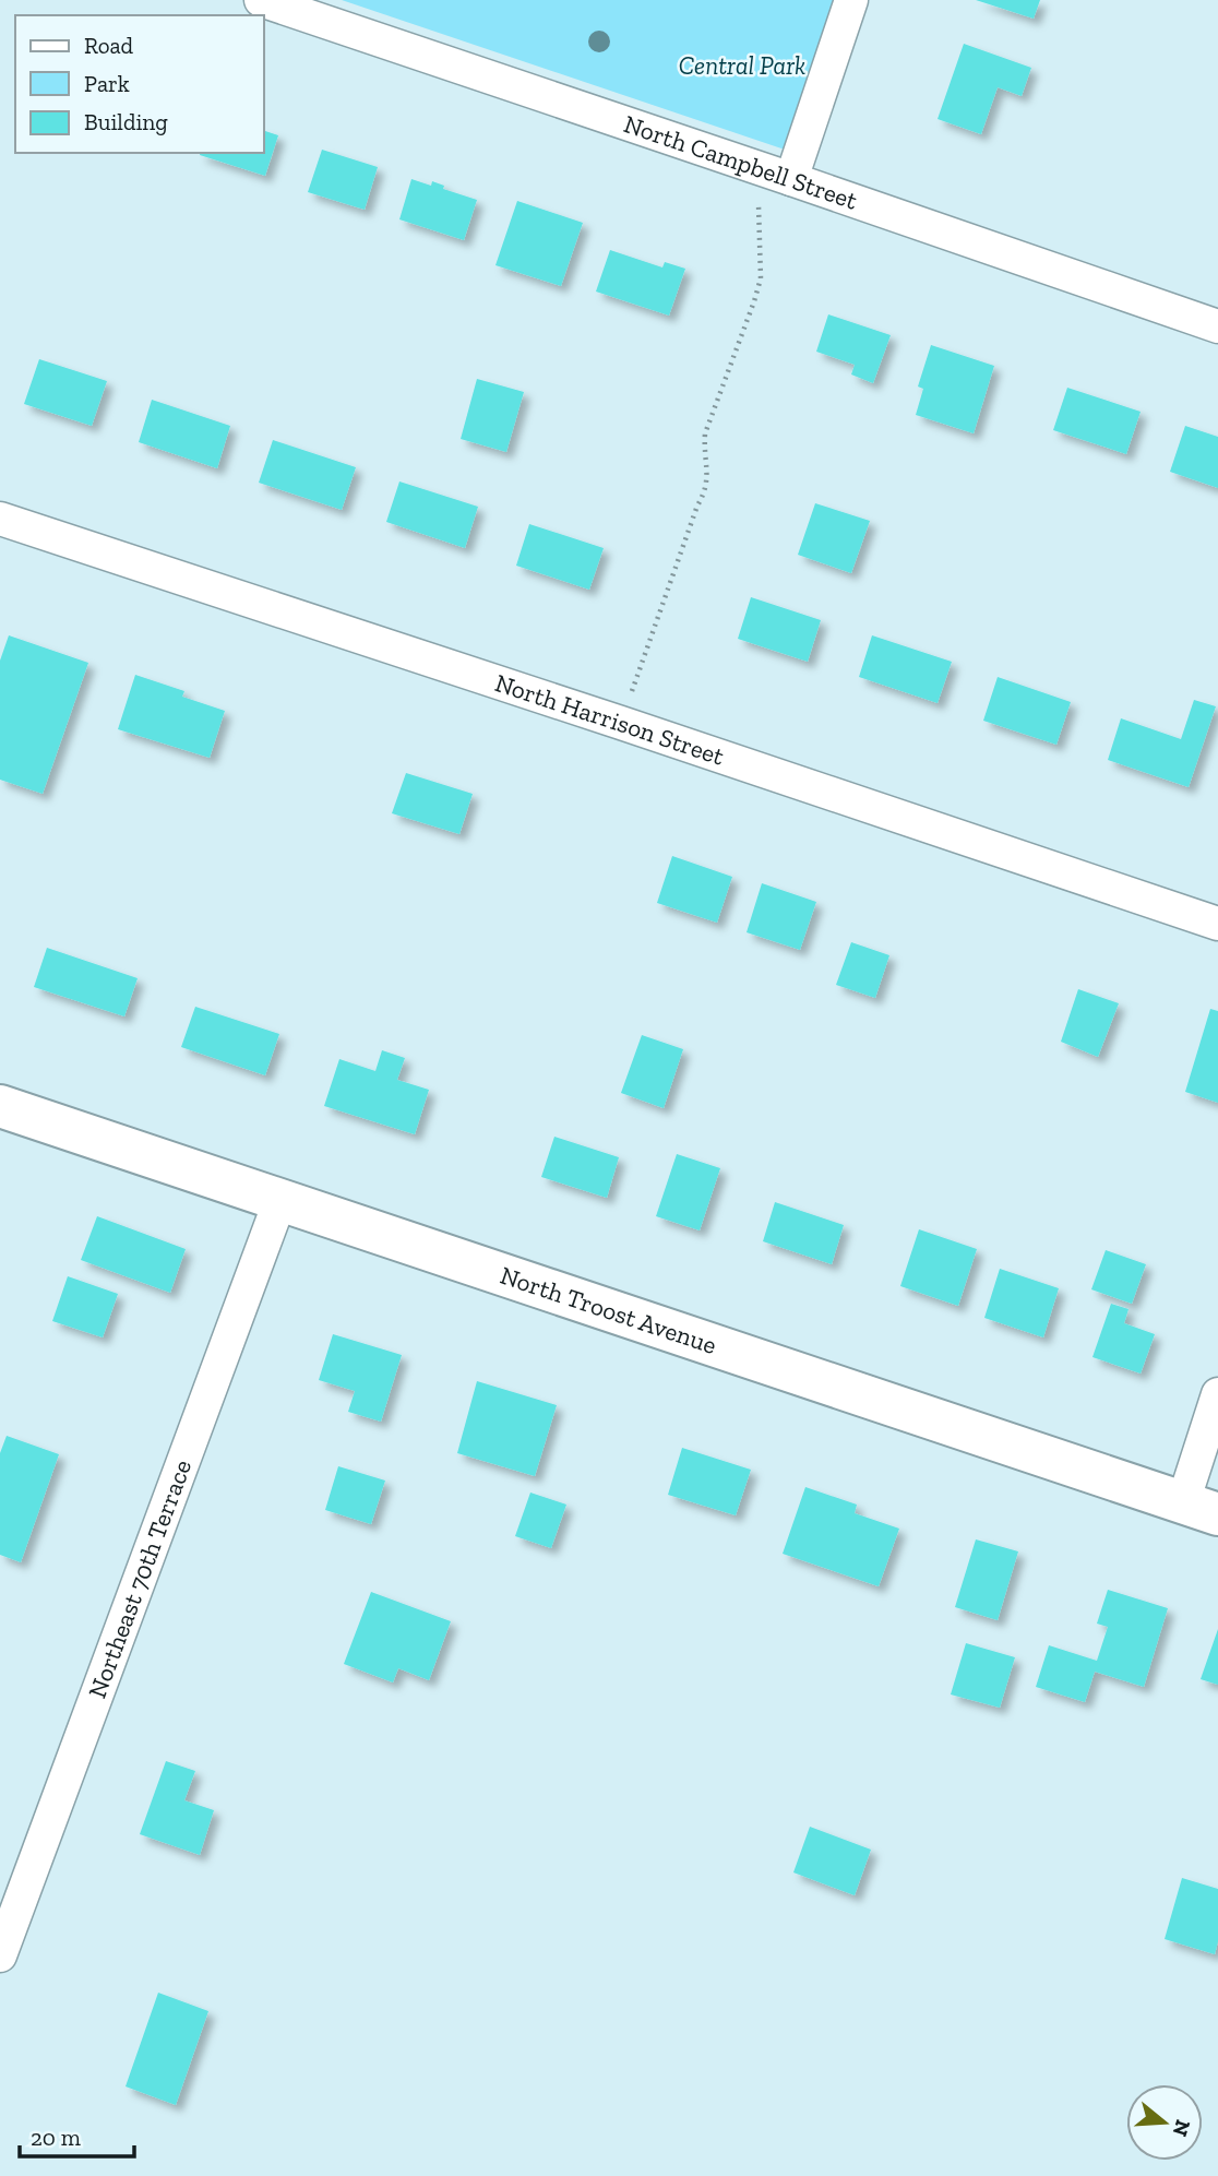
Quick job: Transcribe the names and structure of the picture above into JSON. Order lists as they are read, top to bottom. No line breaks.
{"streets":{"street":["North Campbell Street","North Harrison Street","North Troost Avenue","Northeast 70th Terrace"]},"crossings":[["North Troost Avenue","Northeast 70th Terrace"]],"parks":["Central Park"],"legend":["Road","Park","Building"],"scale_bar":"20 m","north":"right"}
